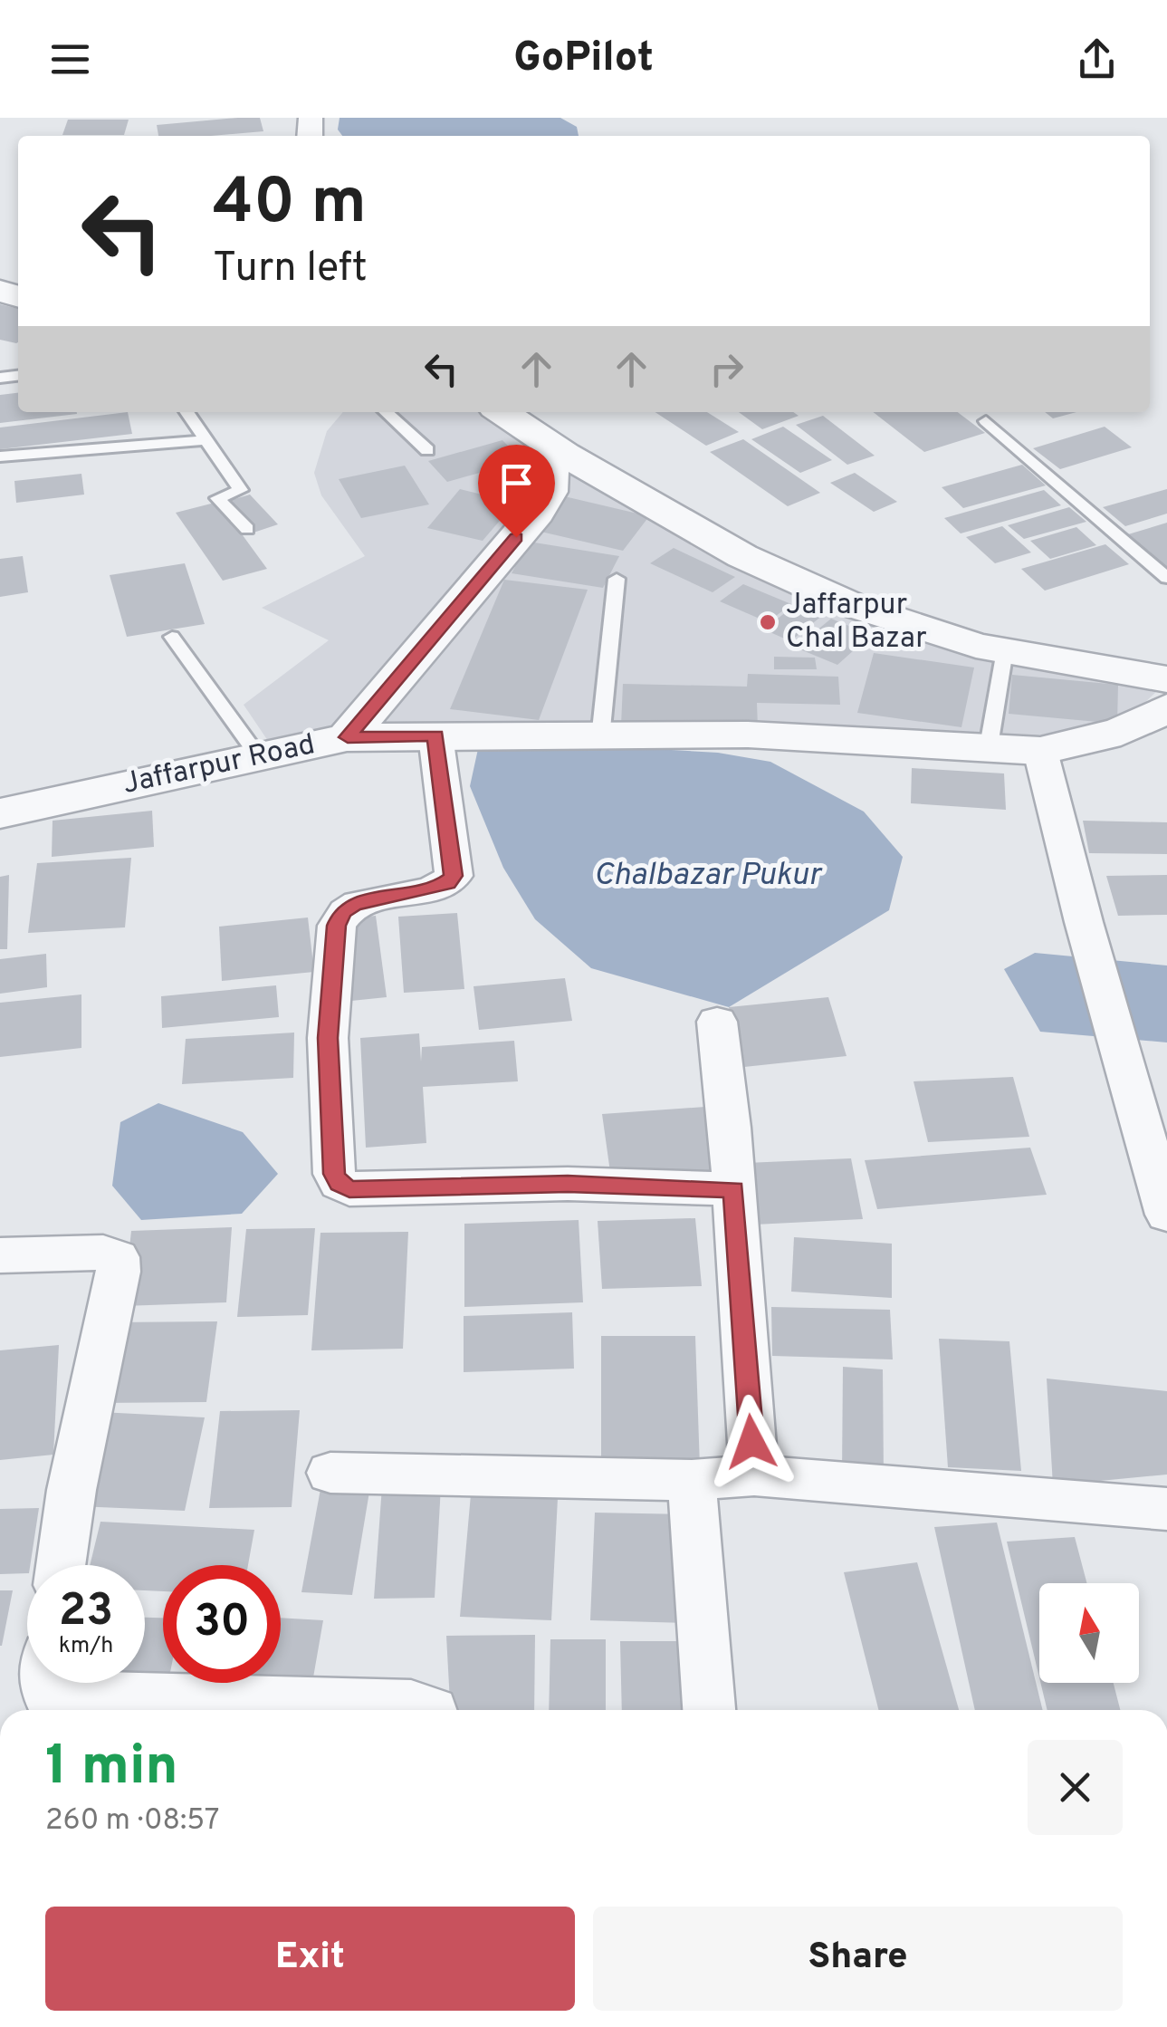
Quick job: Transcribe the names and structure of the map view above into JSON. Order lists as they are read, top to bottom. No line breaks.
{"streets":{"street":["Jaffarpur Road"]},"water":["Chalbazar Pukur"],"places":["Jaffarpur Chal Bazar"],"north":"top","page":{"header":"GoPilot","turn":["40 m","Turn left"],"speed":"23 km/h","limit":"30","heading":["1 min","260 m · 08:57"],"buttons":["Exit","Share"]}}
